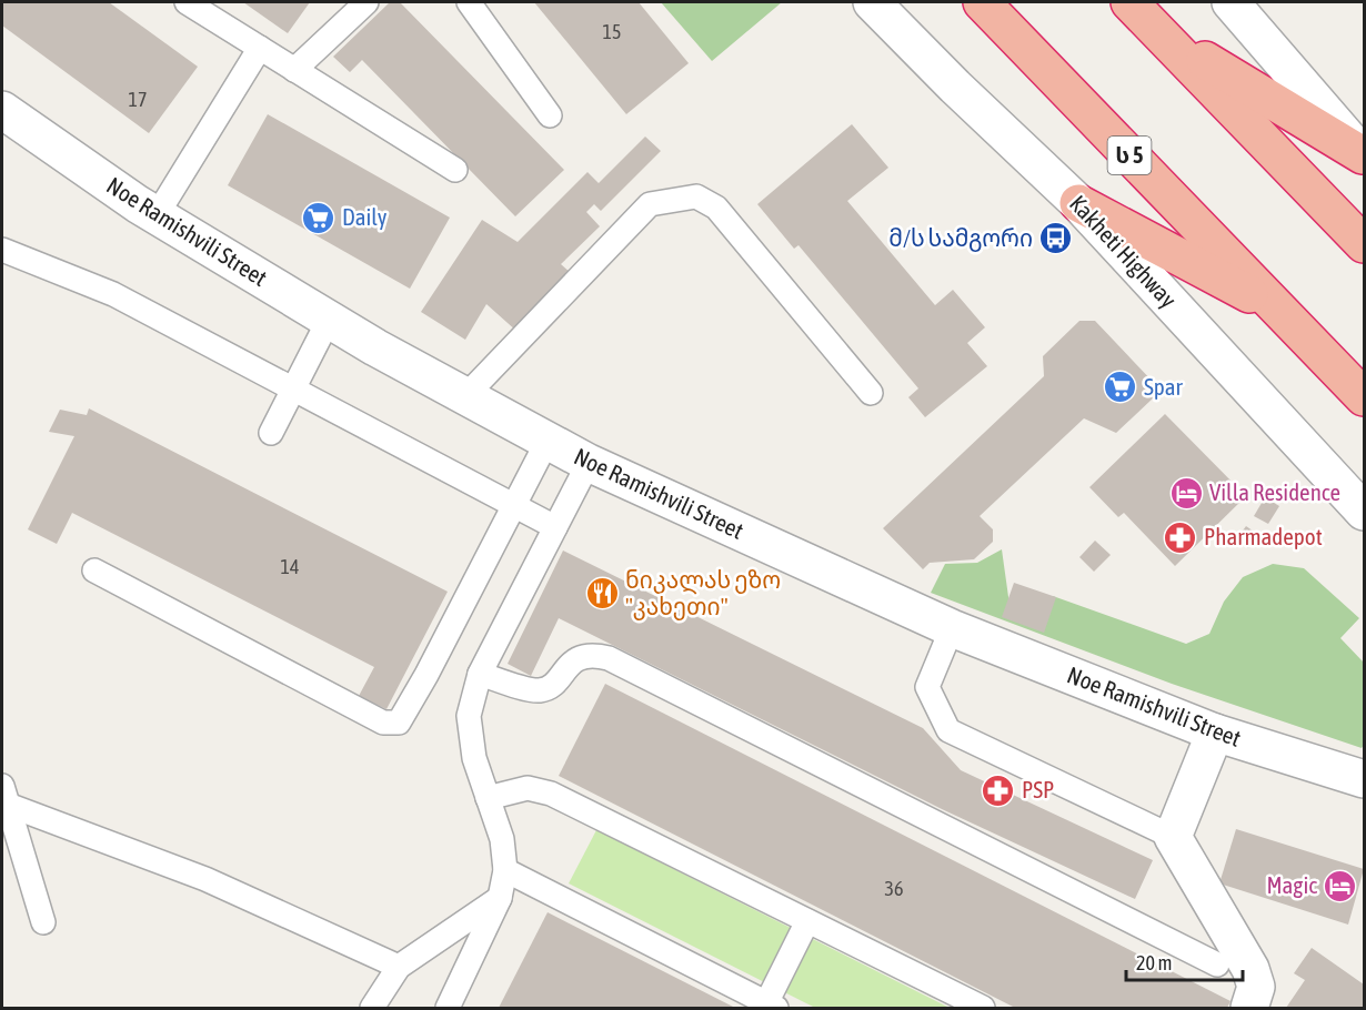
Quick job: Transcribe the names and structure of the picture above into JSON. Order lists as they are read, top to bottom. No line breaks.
{"streets":{"highway":["ს 5"],"street":["Noe Ramishvili Street","Kakheti Highway"]},"places":{"supermarket":["Daily","Spar"],"bus stop":["მ/ს სამგორი"],"hotel":["Villa Residence","Magic"],"pharmacy":["Pharmadepot","PSP"],"restaurant":["ნიკალას ეზო \"კახეთი\""]},"house_numbers":["15","17","14","36"],"scale_bar":"20 m"}
